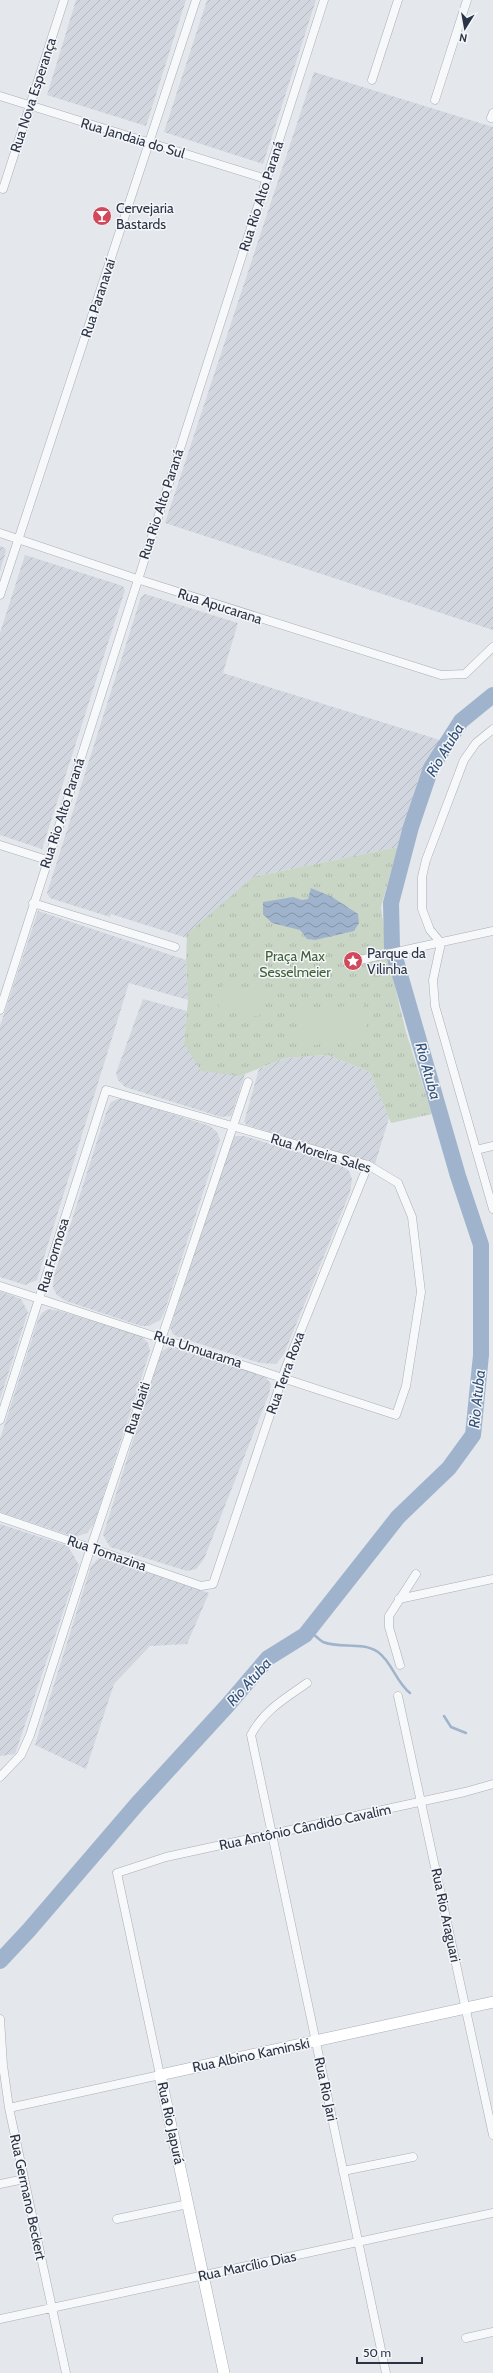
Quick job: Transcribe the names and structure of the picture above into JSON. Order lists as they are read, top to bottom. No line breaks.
{"streets":{"street":["Rua Nova Esperança","Rua Jandaia do Sul","Rua Rio Alto Paraná","Rua Paranavaí","Rua Apucarana","Rua Moreira Sales","Rua Formosa","Rua Umuarama","Rua Terra Roxa","Rua Ibaiti","Rua Tomazina","Rua Antônio Cândido Cavalim","Rua Rio Araguari","Rua Albino Kaminski","Rua Rio Jari","Rua Rio Japurá","Rua Germano Beckert","Rua Marcílio Dias"]},"crossings":[["Rua Nova Esperança","Rua Jandaia do Sul"],["Rua Jandaia do Sul","Rua Rio Alto Paraná"],["Rua Jandaia do Sul","Rua Paranavaí"],["Rua Rio Alto Paraná","Rua Apucarana"],["Rua Paranavaí","Rua Apucarana"],["Rua Moreira Sales","Rua Formosa"],["Rua Moreira Sales","Rua Umuarama"],["Rua Moreira Sales","Rua Terra Roxa"],["Rua Moreira Sales","Rua Ibaiti"],["Rua Formosa","Rua Umuarama"],["Rua Umuarama","Rua Terra Roxa"],["Rua Umuarama","Rua Ibaiti"],["Rua Terra Roxa","Rua Tomazina"],["Rua Ibaiti","Rua Tomazina"],["Rua Antônio Cândido Cavalim","Rua Rio Araguari"],["Rua Antônio Cândido Cavalim","Rua Rio Jari"],["Rua Antônio Cândido Cavalim","Rua Rio Japurá"],["Rua Rio Araguari","Rua Albino Kaminski"],["Rua Albino Kaminski","Rua Rio Jari"],["Rua Albino Kaminski","Rua Rio Japurá"],["Rua Albino Kaminski","Rua Germano Beckert"],["Rua Rio Jari","Rua Marcílio Dias"],["Rua Rio Japurá","Rua Marcílio Dias"],["Rua Germano Beckert","Rua Marcílio Dias"]],"water":["Rio Atuba"],"parks":["Praça Max Sesselmeier"],"places":{"bar":["Cervejaria Bastards"],"place":["Parque da Vilinha"]},"scale_bar":"50 m","north":"bottom"}
